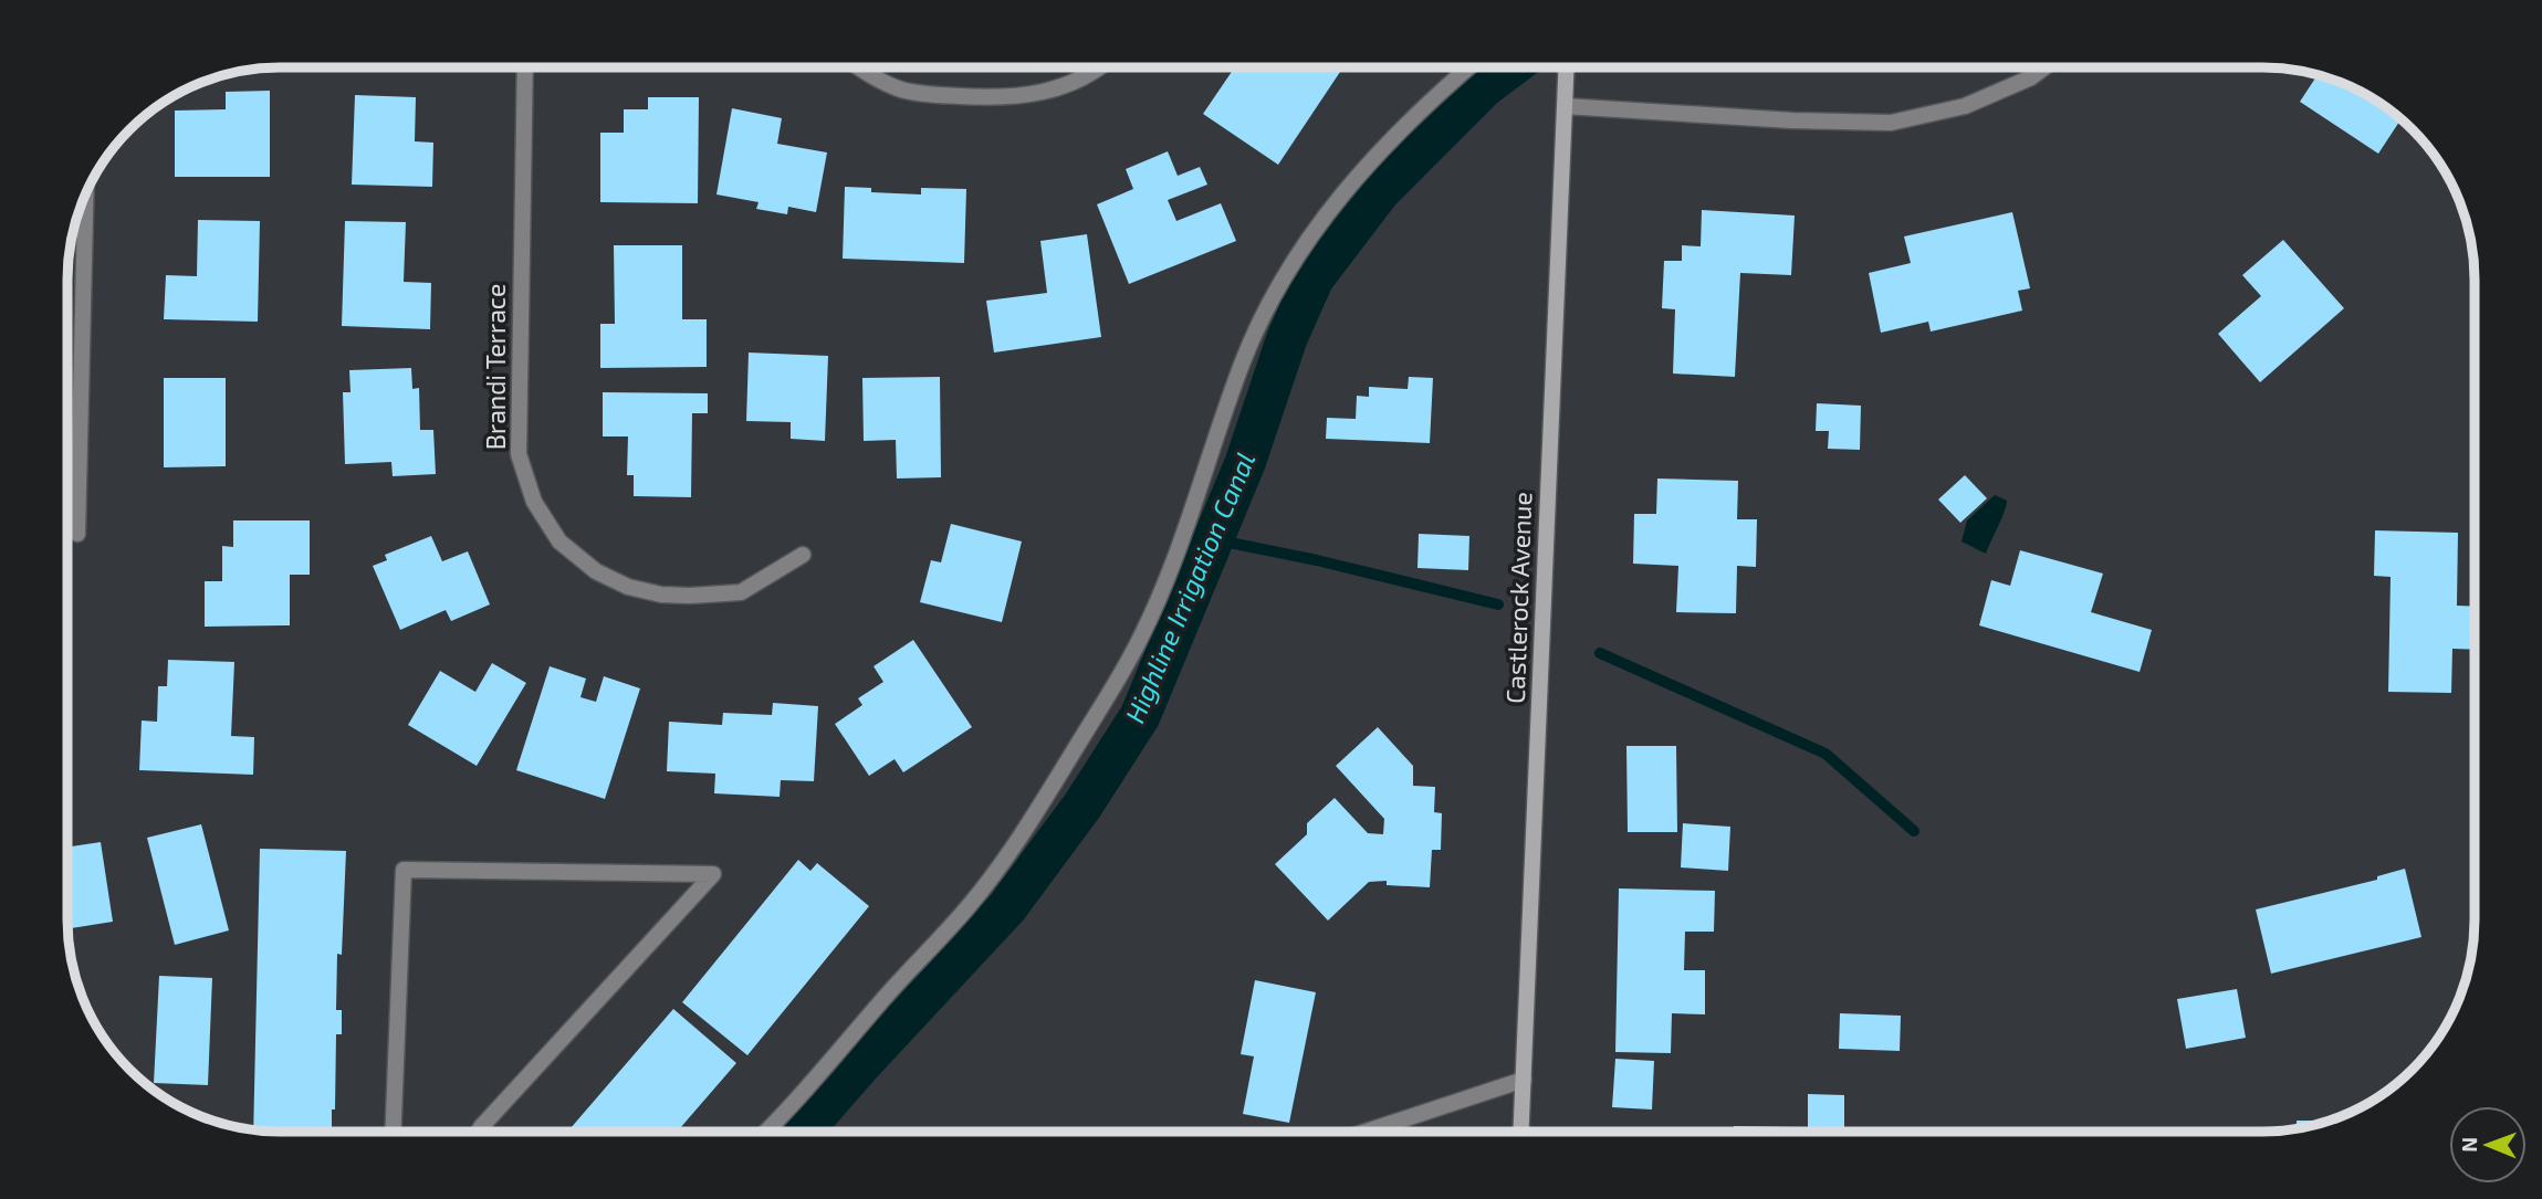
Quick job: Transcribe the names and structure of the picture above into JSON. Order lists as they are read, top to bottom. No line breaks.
{"streets":{"street":["Brandi Terrace","Castlerock Avenue"]},"water":["Highline Irrigation Canal"],"north":"left"}
